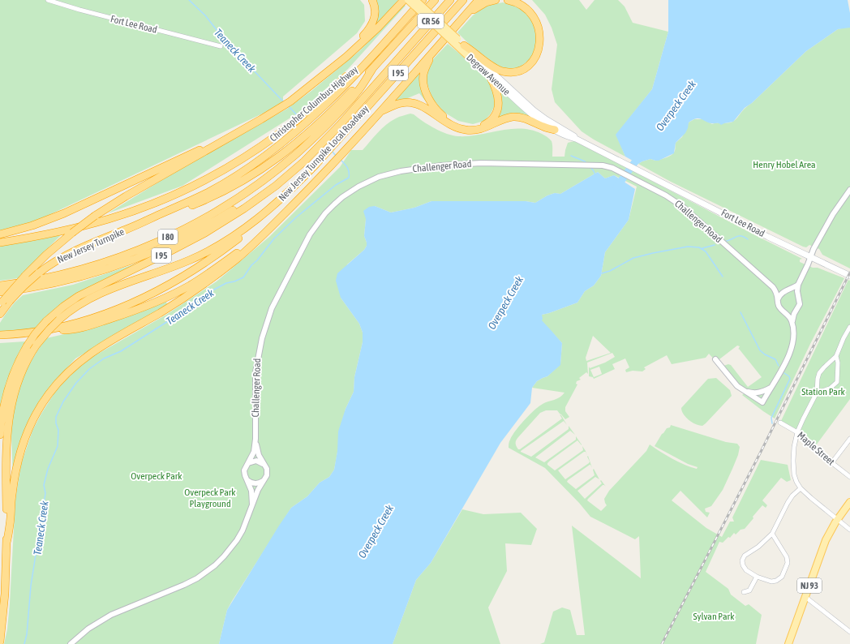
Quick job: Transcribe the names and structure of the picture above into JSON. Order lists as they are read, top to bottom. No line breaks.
{"streets":{"highway":["I 95","Christopher Columbus Highway","New Jersey Turnpike Local Roadway","I 80","New Jersey Turnpike"],"main road":["CR 56","Fort Lee Road","Degraw Avenue","NJ 93"],"street":["Challenger Road","Maple Street"]},"crossings":[["Fort Lee Road","Degraw Avenue"],["I 95","Christopher Columbus Highway"],["I 95","I 80"],["I 95","New Jersey Turnpike"]],"water":["Teaneck Creek","Overpeck Creek"],"parks":["Henry Hobel Area","Station Park","Overpeck Park","Overpeck Park Playground","Sylvan Park"]}
